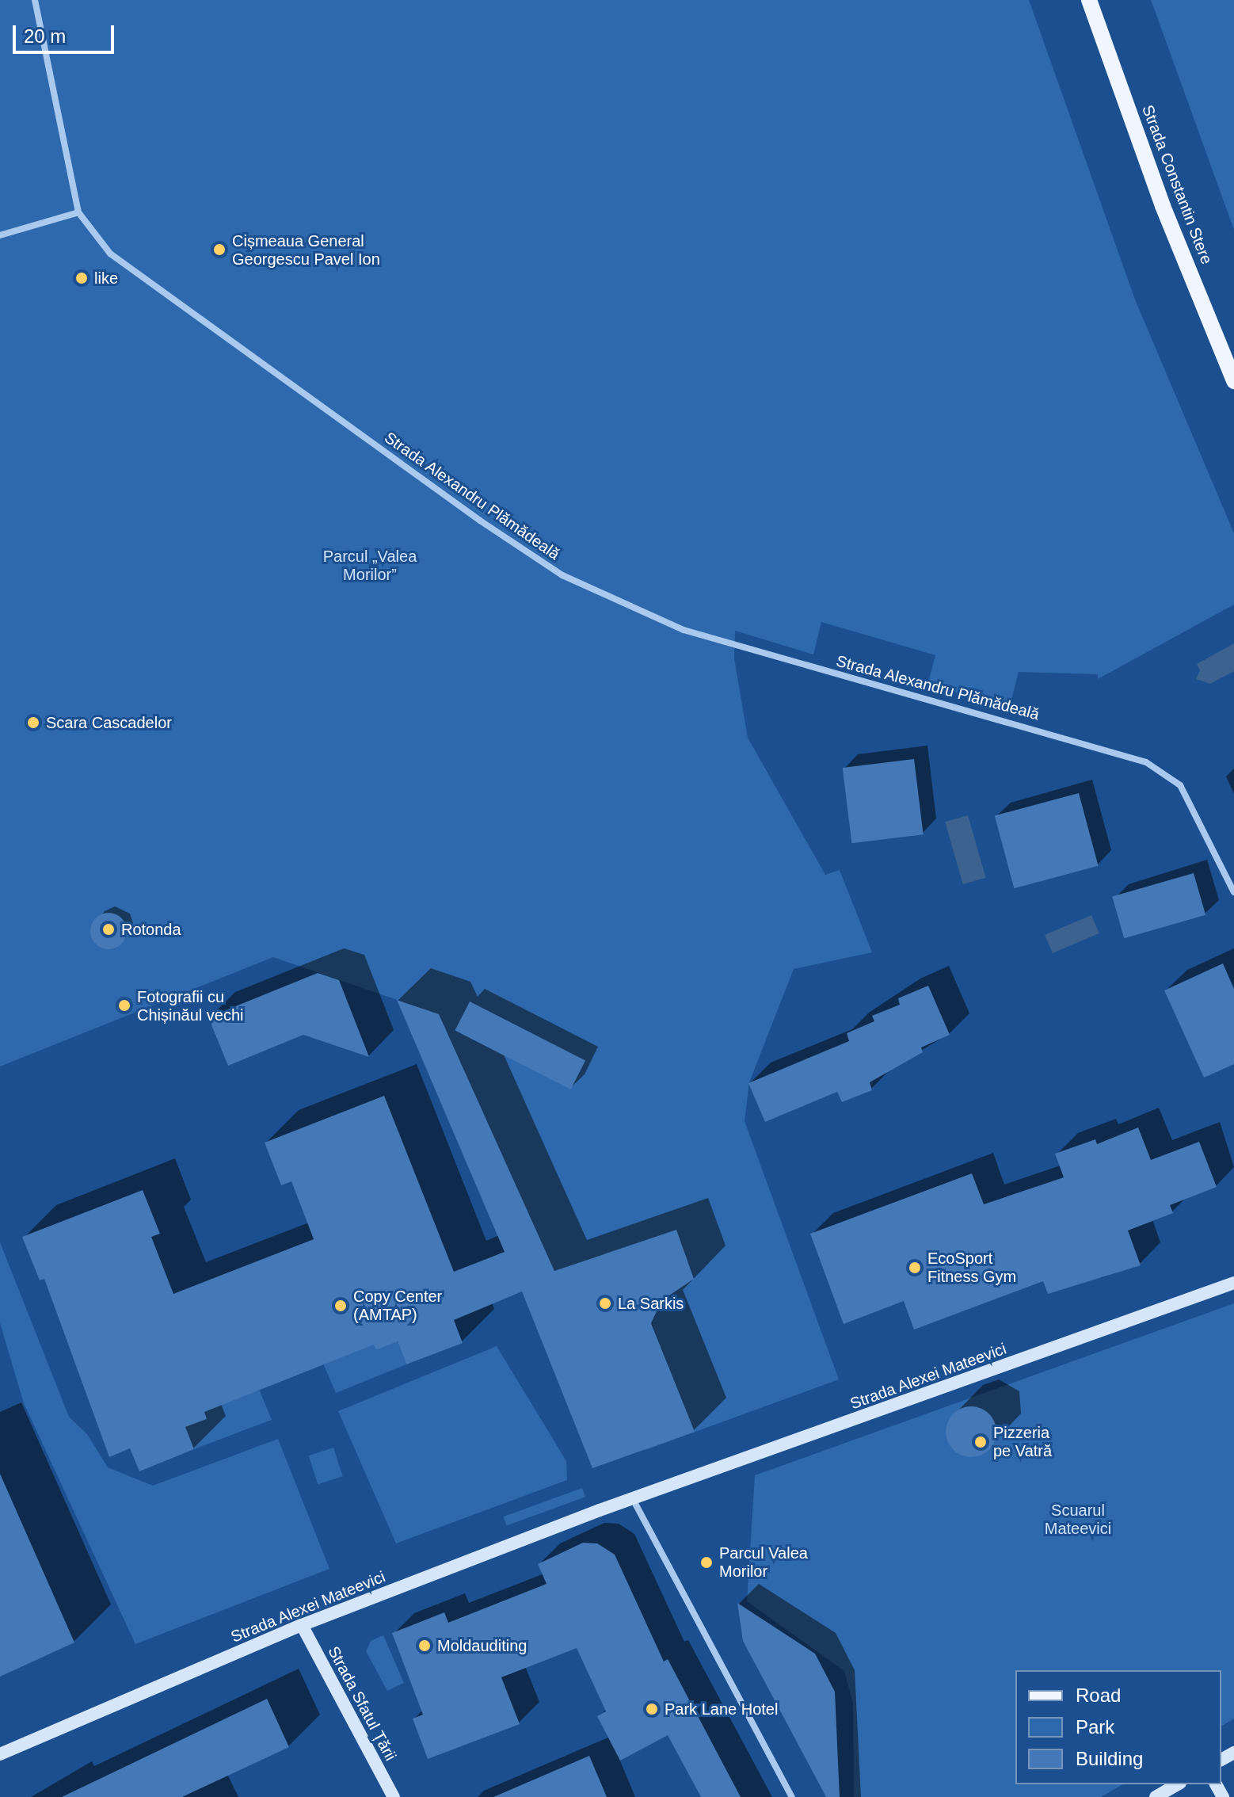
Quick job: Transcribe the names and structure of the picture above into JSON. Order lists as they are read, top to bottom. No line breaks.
{"streets":{"main road":["Strada Constantin Stere","Strada Alexei Mateevici","Strada Sfatul Țării"],"street":["Strada Alexandru Plămădeală"]},"crossings":[["Strada Alexei Mateevici","Strada Sfatul Țării"]],"parks":["Parcul „Valea Morilor”","Scuarul Mateevici"],"places":["Cișmeaua General Georgescu Pavel Ion","like","Scara Cascadelor","Rotonda","Fotografii cu Chișinăul vechi","EcoSport Fitness Gym","La Sarkis","Copy Center (AMTAP)","Pizzeria pe Vatră","Parcul Valea Morilor","Moldauditing","Park Lane Hotel"],"legend":["Road","Park","Building"],"scale_bar":"20 m"}
